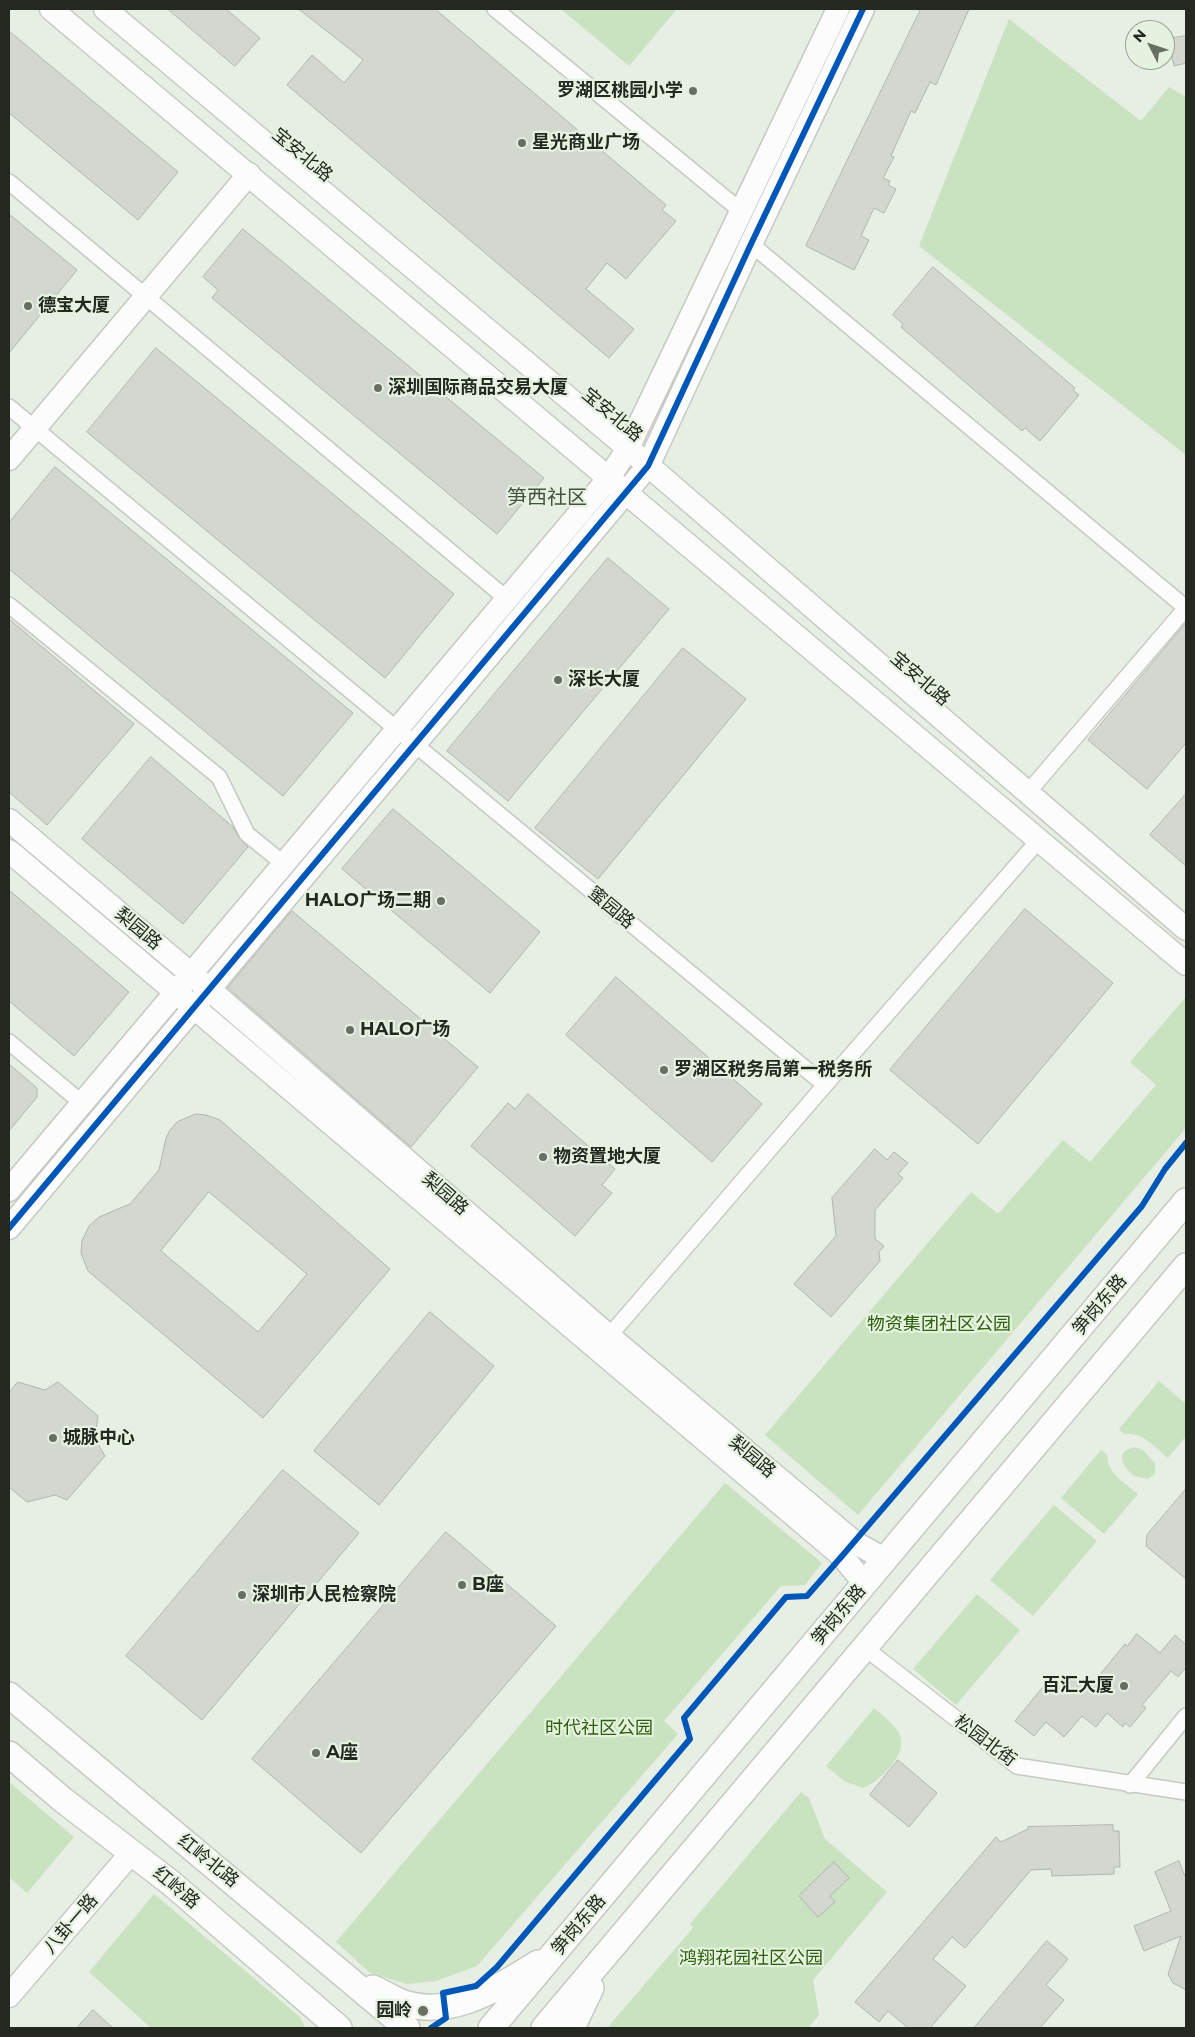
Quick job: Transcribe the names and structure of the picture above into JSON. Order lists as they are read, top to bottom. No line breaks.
{"streets":{"main road":["笋岗东路","红岭北路","红岭路"],"street":["宝安北路","蜜园路","梨园路","松园北街","八卦一路"]},"crossings":[["梨园路","笋岗东路"],["红岭路","八卦一路"]],"districts":["笋西社区"],"parks":["物资集团社区公园","时代社区公园","鸿翔花园社区公园"],"places":["罗湖区桃园小学","星光商业广场","德宝大厦","深圳国际商品交易大厦","深长大厦","HALO广场二期","HALO广场","罗湖区税务局第一税务所","物资置地大厦","城脉中心","B座","深圳市人民检察院","百汇大厦","A座","园岭"],"north":"top left"}
